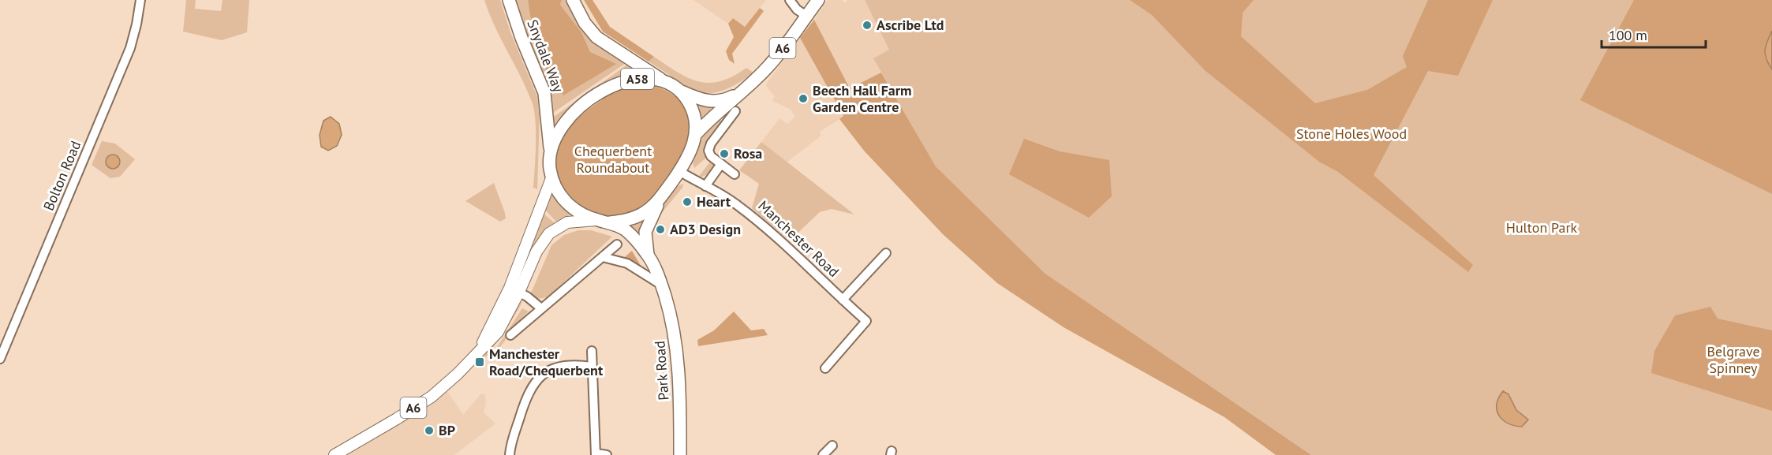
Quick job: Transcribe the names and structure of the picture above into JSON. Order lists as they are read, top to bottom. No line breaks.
{"streets":{"highway":["A6","Snydale Way","A58","Park Road"],"street":["Bolton Road","Manchester Road"]},"crossings":[["A6","Snydale Way"],["A6","A58"],["A6","Manchester Road"],["A6","Park Road"],["Snydale Way","A58"],["Snydale Way","Manchester Road"],["Snydale Way","Park Road"],["A58","Manchester Road"],["A58","Park Road"],["Manchester Road","Park Road"]],"parks":["Stone Holes Wood","Chequerbent Roundabout","Hulton Park","Belgrave Spinney"],"places":{"other":["Ascribe Ltd","Beech Hall Farm Garden Centre","Rosa","Heart","AD3 Design","BP"],"transit":["Manchester Road/Chequerbent"]},"scale_bar":"100 m"}
